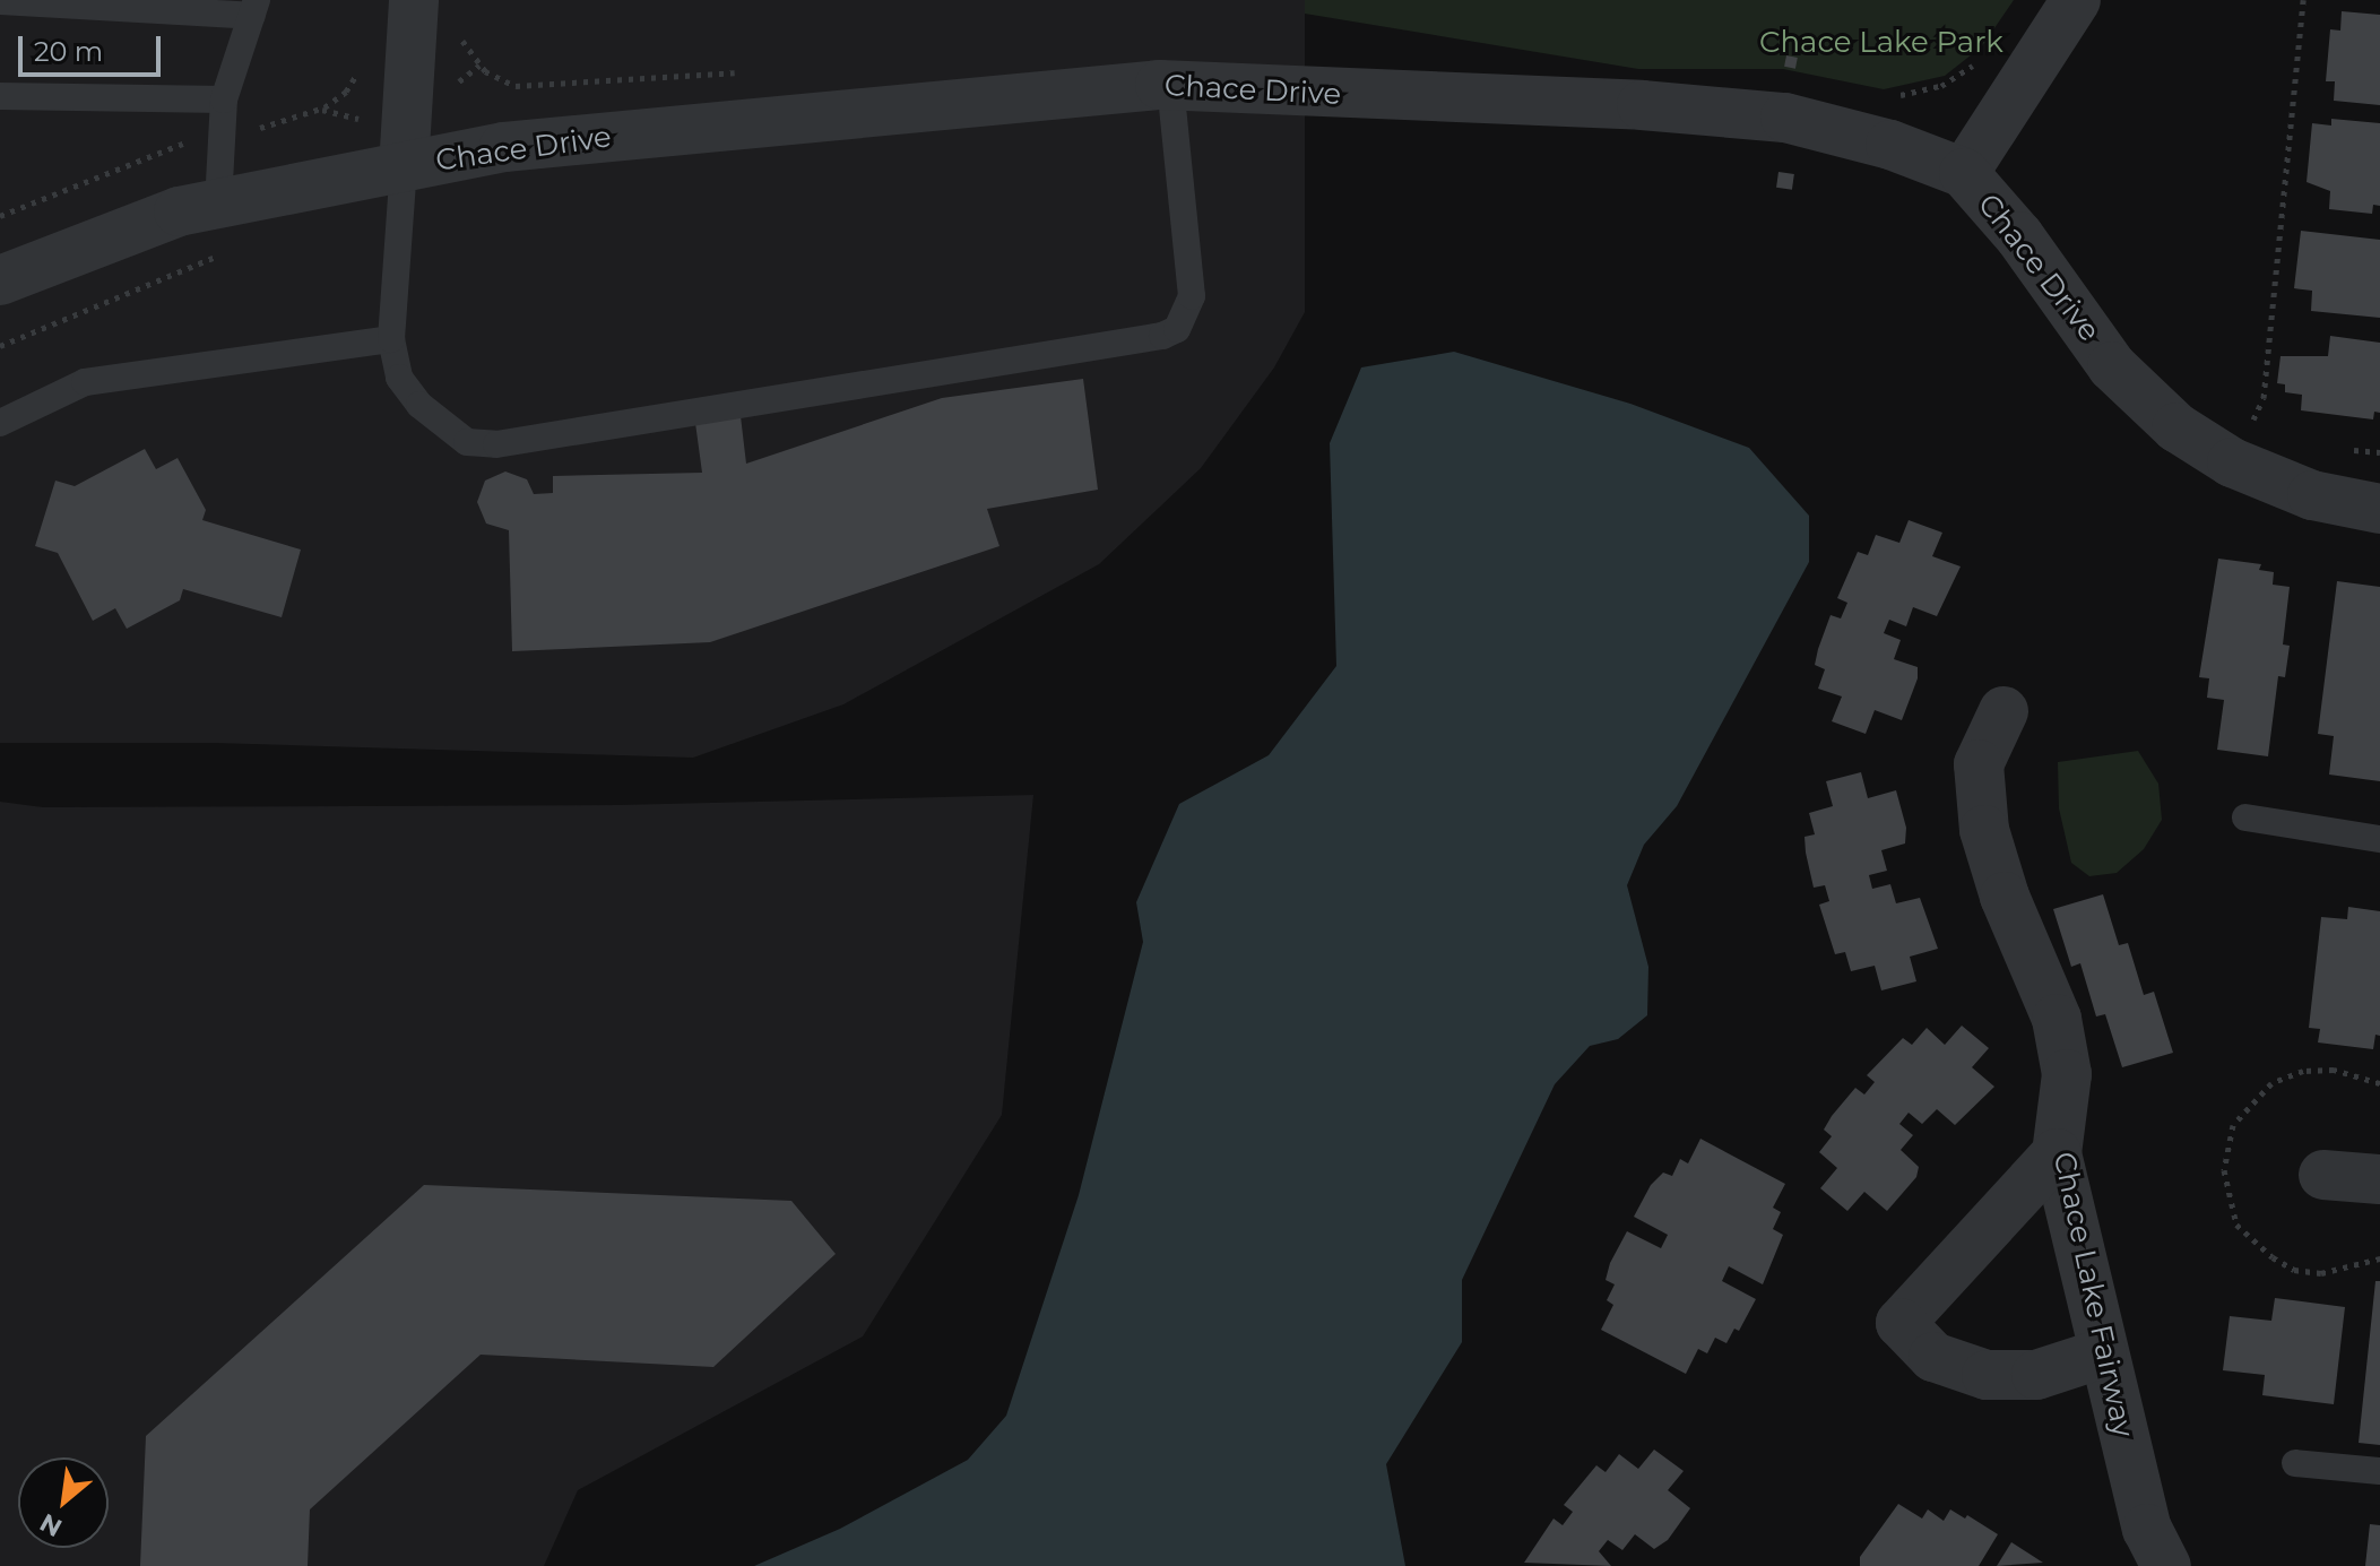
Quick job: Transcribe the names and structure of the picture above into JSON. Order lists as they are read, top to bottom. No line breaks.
{"streets":{"street":["Chace Drive","Chace Lake Fairway"]},"parks":["Chace Lake Park"],"scale_bar":"20 m","north":"bottom left"}
